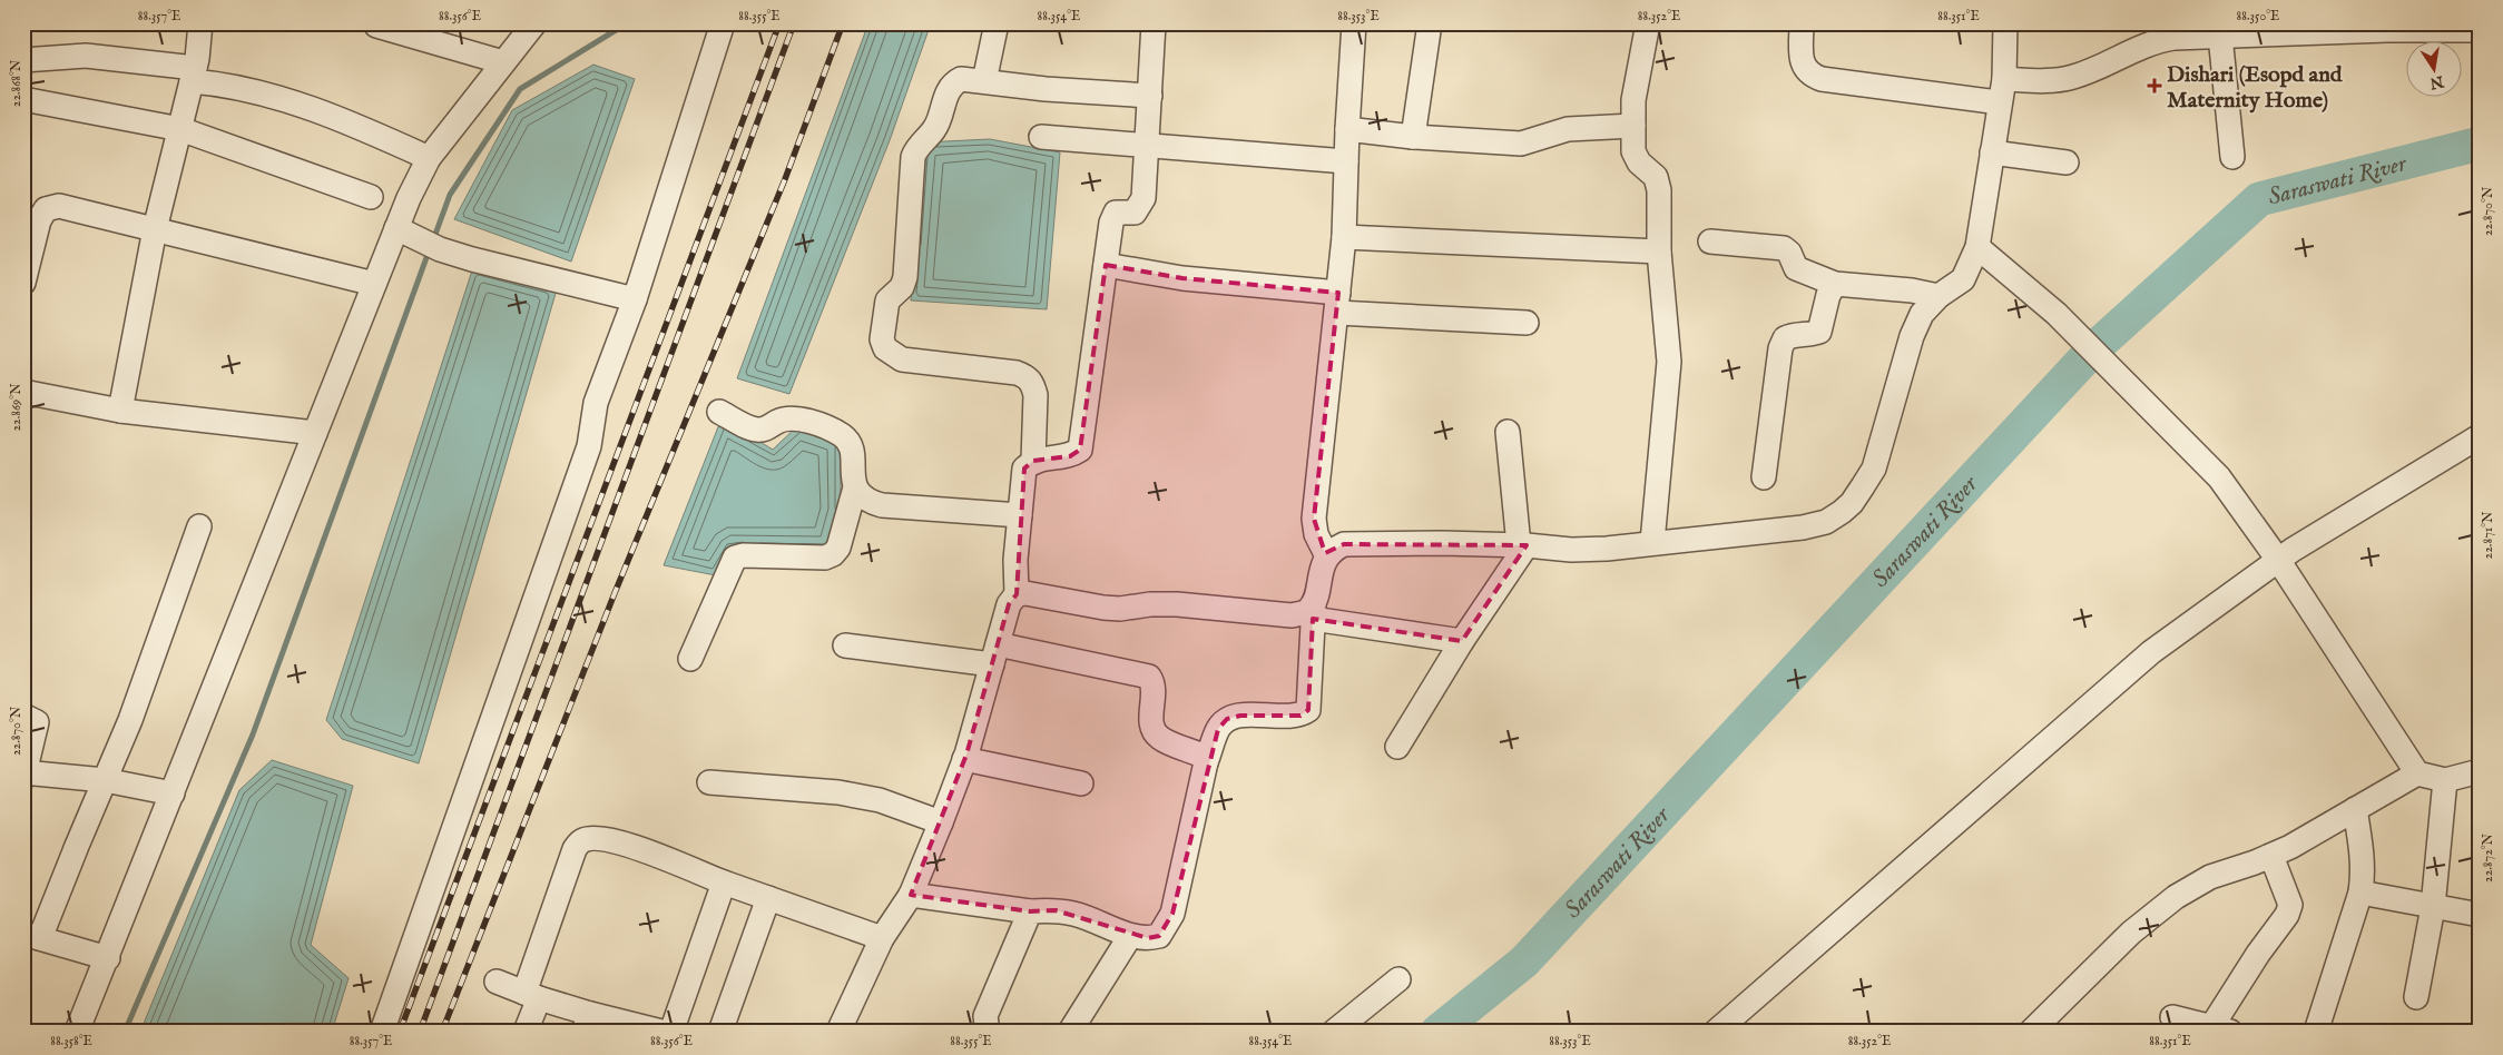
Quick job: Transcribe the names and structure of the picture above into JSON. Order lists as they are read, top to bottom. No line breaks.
{"water":["Saraswati River"],"places":{"health":["Dishari (Esopd and Maternity Home)"]},"north":"bottom","coordinates":["88.357°E","88.356°E","88.355°E","88.354°E","88.353°E","88.352°E","88.351°E","88.350°E","22.868°N","22.870°N","22.869°N","22.871°N","22.872°N","88.358°E"]}
